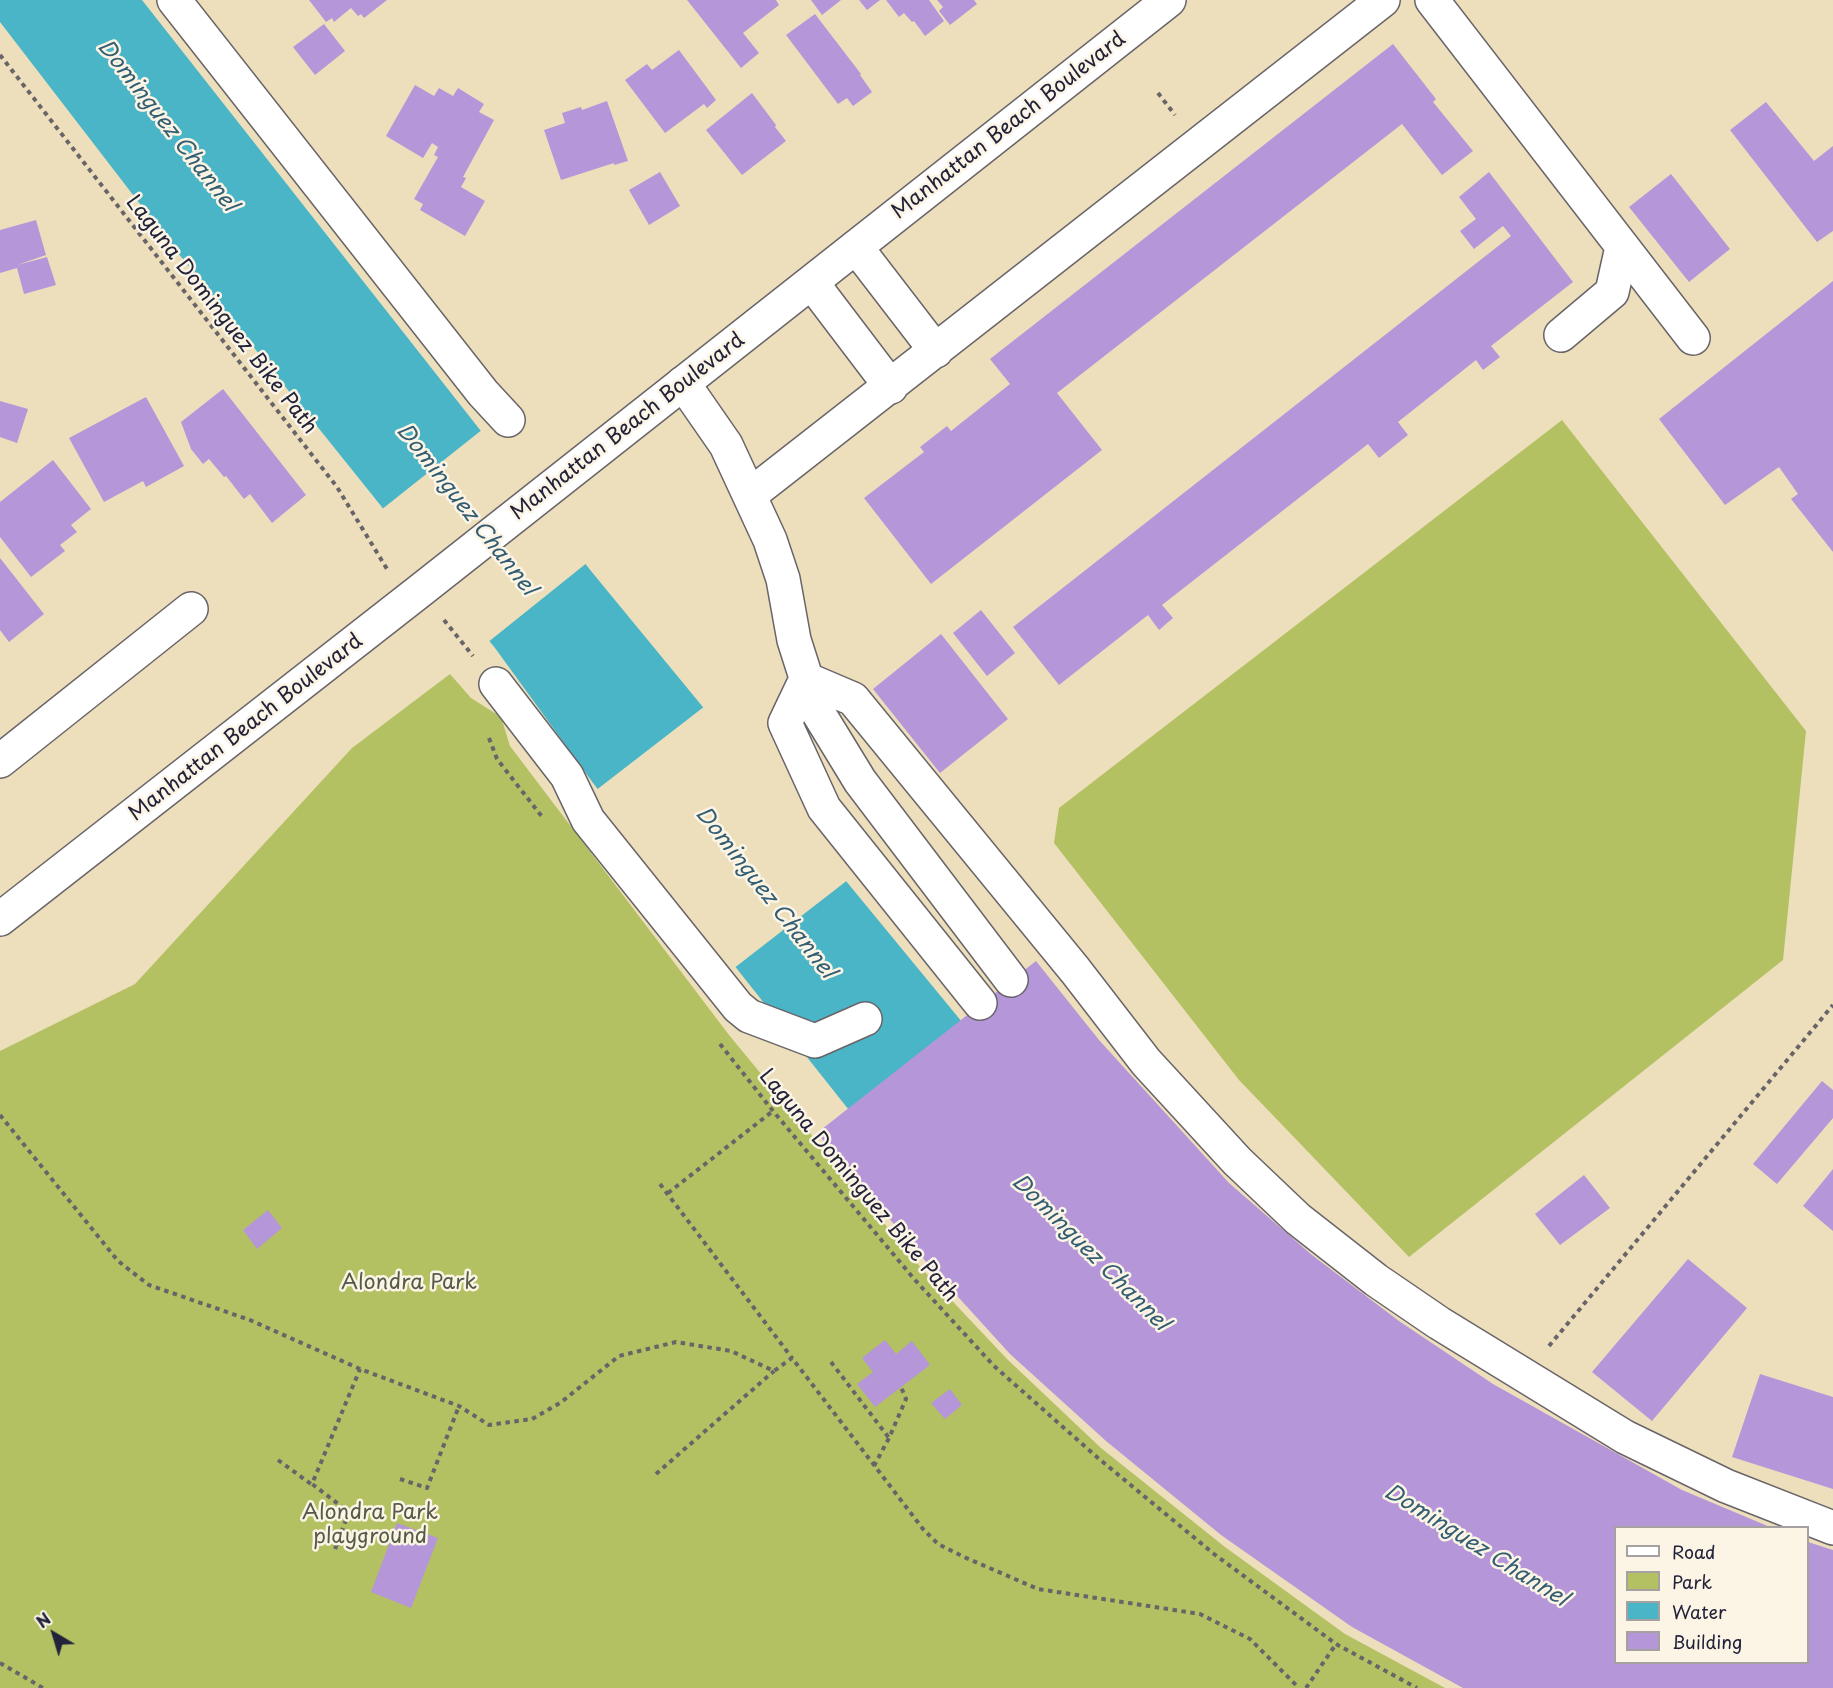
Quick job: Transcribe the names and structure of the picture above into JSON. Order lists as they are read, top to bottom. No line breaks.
{"streets":{"main road":["Manhattan Beach Boulevard"],"path":["Laguna Dominguez Bike Path"]},"crossings":[["Manhattan Beach Boulevard","Laguna Dominguez Bike Path"]],"water":["Dominguez Channel"],"parks":["Alondra Park","Alondra Park playground"],"legend":["Road","Park","Water","Building"],"north":"top left"}
